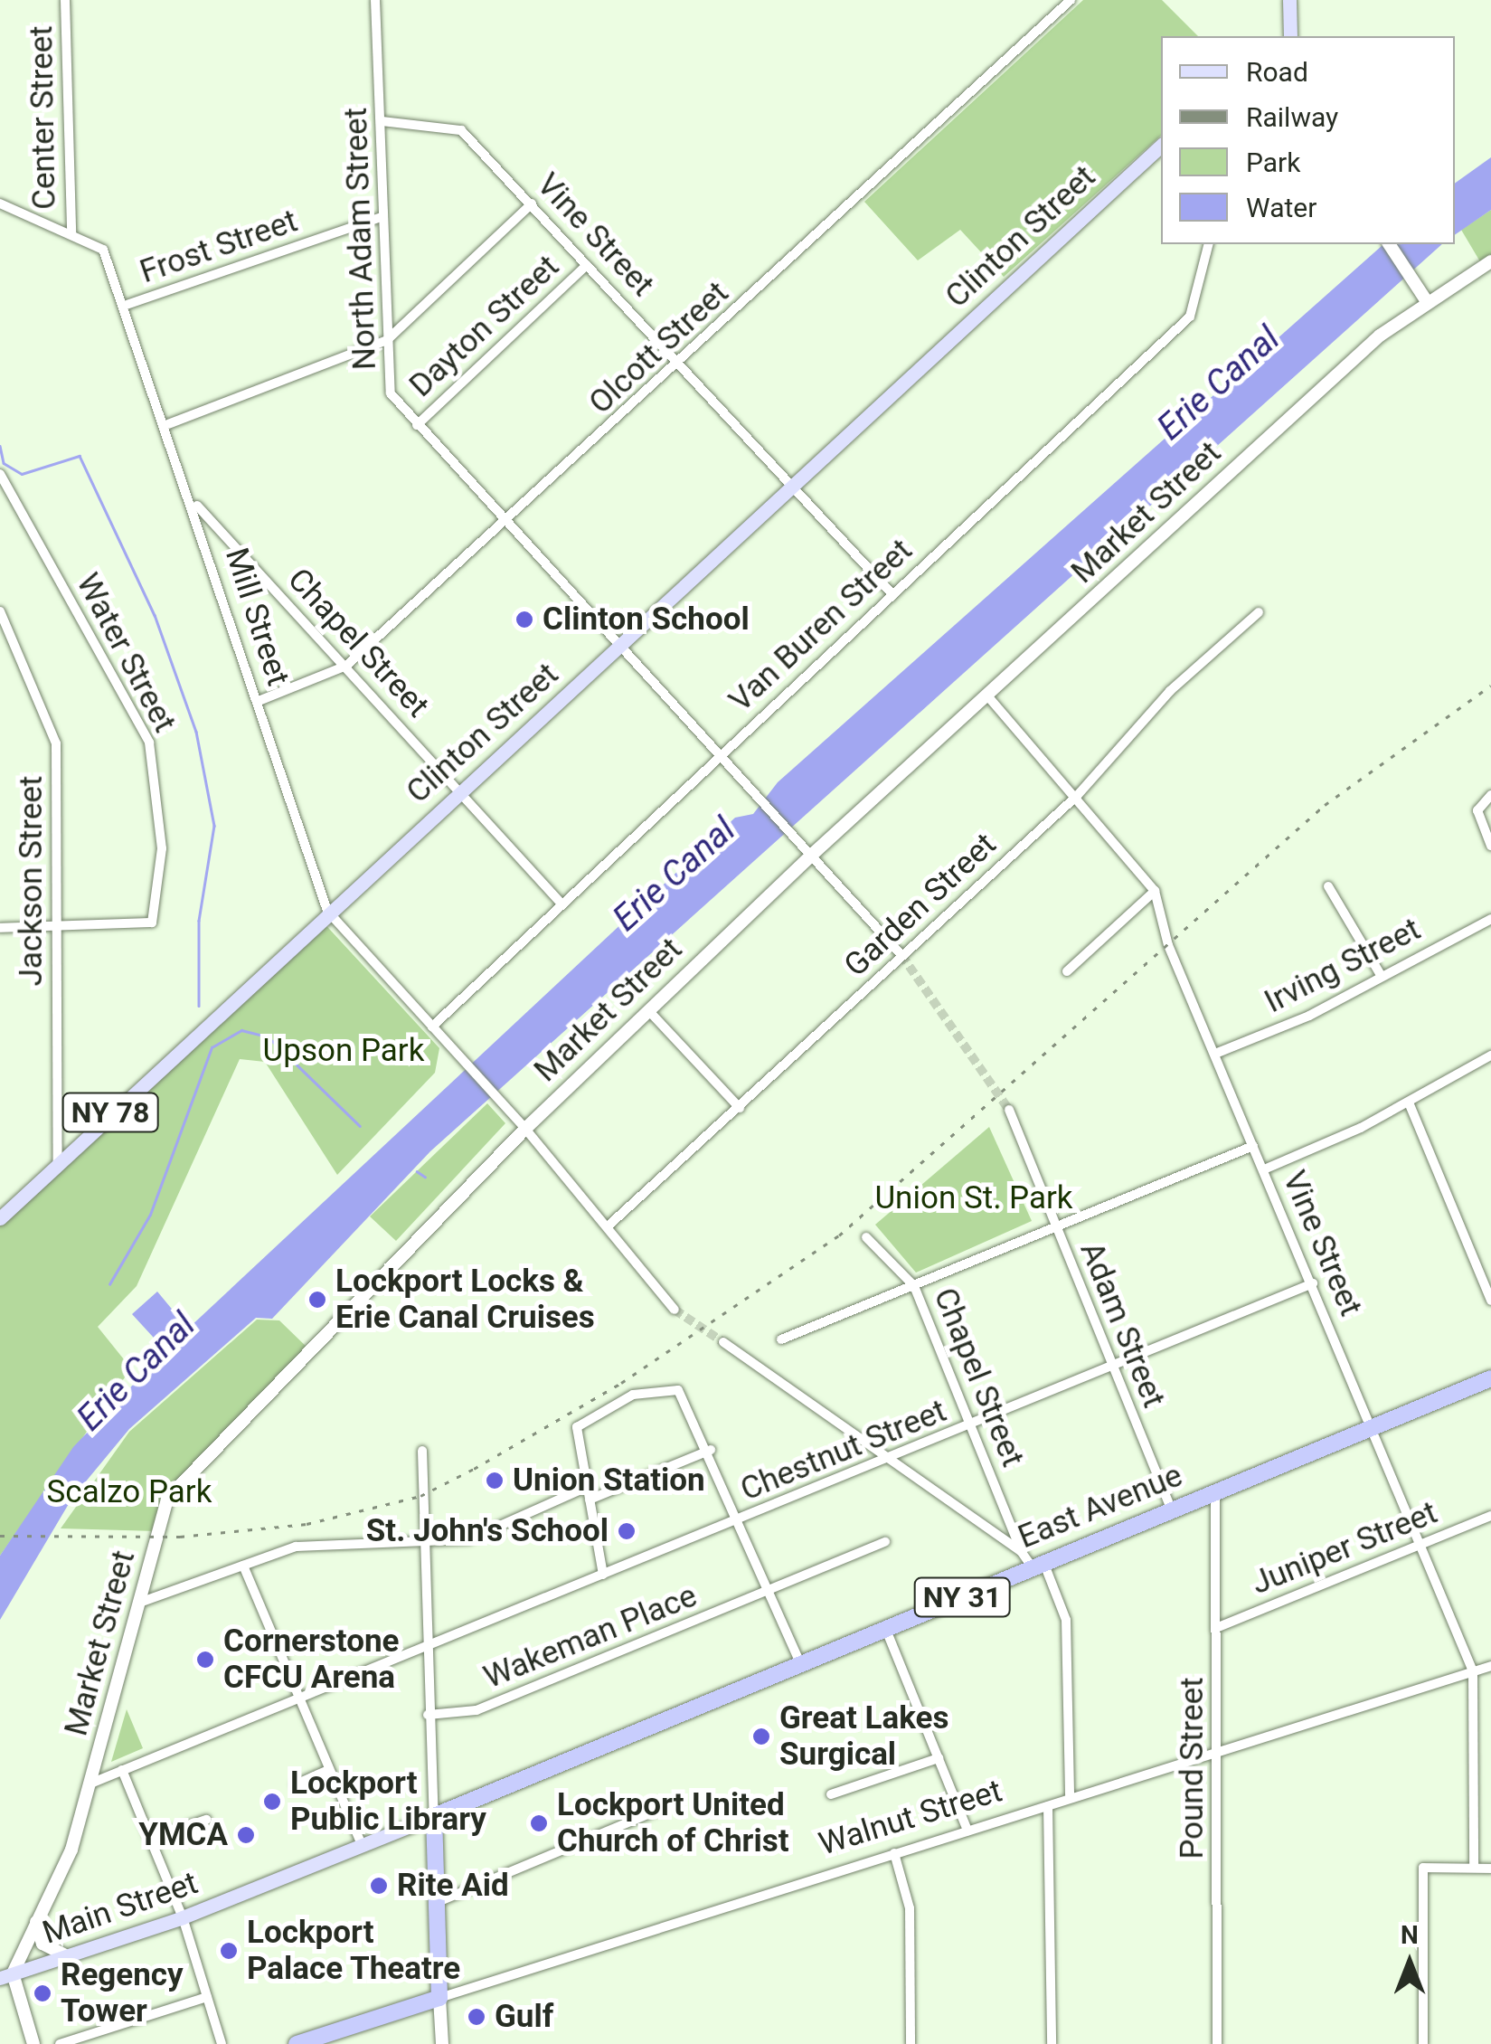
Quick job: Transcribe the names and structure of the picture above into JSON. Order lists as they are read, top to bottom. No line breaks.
{"streets":{"highway":["East Avenue","NY 31","Walnut Street"],"main road":["Clinton Street","NY 78","Main Street"],"street":["Center Street","Vine Street","North Adam Street","Frost Street","Dayton Street","Olcott Street","Market Street","Mill Street","Van Buren Street","Chapel Street","Water Street","Jackson Street","Garden Street","Irving Street","Adam Street","Chestnut Street","Juniper Street","Wakeman Place","Pound Street"]},"crossings":[["Center Street","Mill Street"],["Vine Street","Clinton Street"],["Vine Street","North Adam Street"],["Vine Street","Dayton Street"],["Vine Street","Olcott Street"],["Vine Street","Market Street"],["Vine Street","Van Buren Street"],["Vine Street","Garden Street"],["Vine Street","Irving Street"],["Vine Street","Chestnut Street"],["Vine Street","East Avenue"],["Vine Street","Juniper Street"],["Vine Street","Walnut Street"],["Clinton Street","North Adam Street"],["Clinton Street","Mill Street"],["Clinton Street","Chapel Street"],["Clinton Street","Jackson Street"],["North Adam Street","Frost Street"],["North Adam Street","Dayton Street"],["North Adam Street","Olcott Street"],["North Adam Street","Market Street"],["North Adam Street","Van Buren Street"],["Frost Street","Mill Street"],["Olcott Street","Mill Street"],["Olcott Street","Chapel Street"],["Market Street","Mill Street"],["Market Street","Chestnut Street"],["Market Street","Main Street"],["Mill Street","Van Buren Street"],["Mill Street","Chapel Street"],["Mill Street","Garden Street"],["Van Buren Street","Chapel Street"],["Chapel Street","Chestnut Street"],["Water Street","Jackson Street"],["Adam Street","Chestnut Street"],["Adam Street","East Avenue"],["East Avenue","Pound Street"],["East Avenue","Main Street"],["Juniper Street","Pound Street"],["Pound Street","Walnut Street"]],"water":["Erie Canal"],"parks":["Upson Park","Union St. Park","Scalzo Park"],"places":["Clinton School","Lockport Locks & Erie Canal Cruises","Union Station","St. John's School","Cornerstone CFCU Arena","Great Lakes Surgical","Lockport Public Library","Lockport United Church of Christ","YMCA","Rite Aid","Lockport Palace Theatre","Regency Tower","Gulf"],"legend":["Road","Railway","Park","Water"],"north":"top"}
